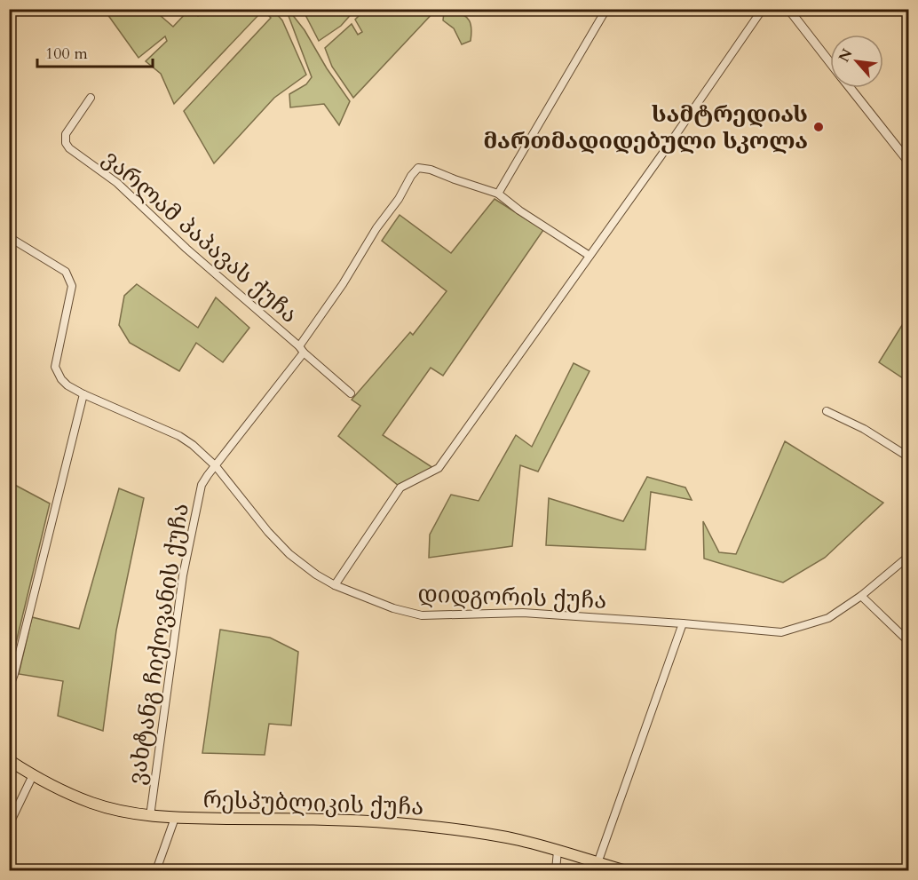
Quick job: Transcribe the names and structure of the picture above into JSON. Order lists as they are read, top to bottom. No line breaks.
{"streets":{"main road":["რესპუბლიკის ქუჩა"],"street":["ვარლამ პაპავას ქუჩა","დიდგორის ქუჩა","ვახტანგ ჩიქოვანის ქუჩა"]},"crossings":[["ვარლამ პაპავას ქუჩა","ვახტანგ ჩიქოვანის ქუჩა"],["დიდგორის ქუჩა","ვახტანგ ჩიქოვანის ქუჩა"],["ვახტანგ ჩიქოვანის ქუჩა","რესპუბლიკის ქუჩა"]],"places":["სამტრედიას მართმადიდებული სკოლა"],"scale_bar":"100 m","north":"top left"}
